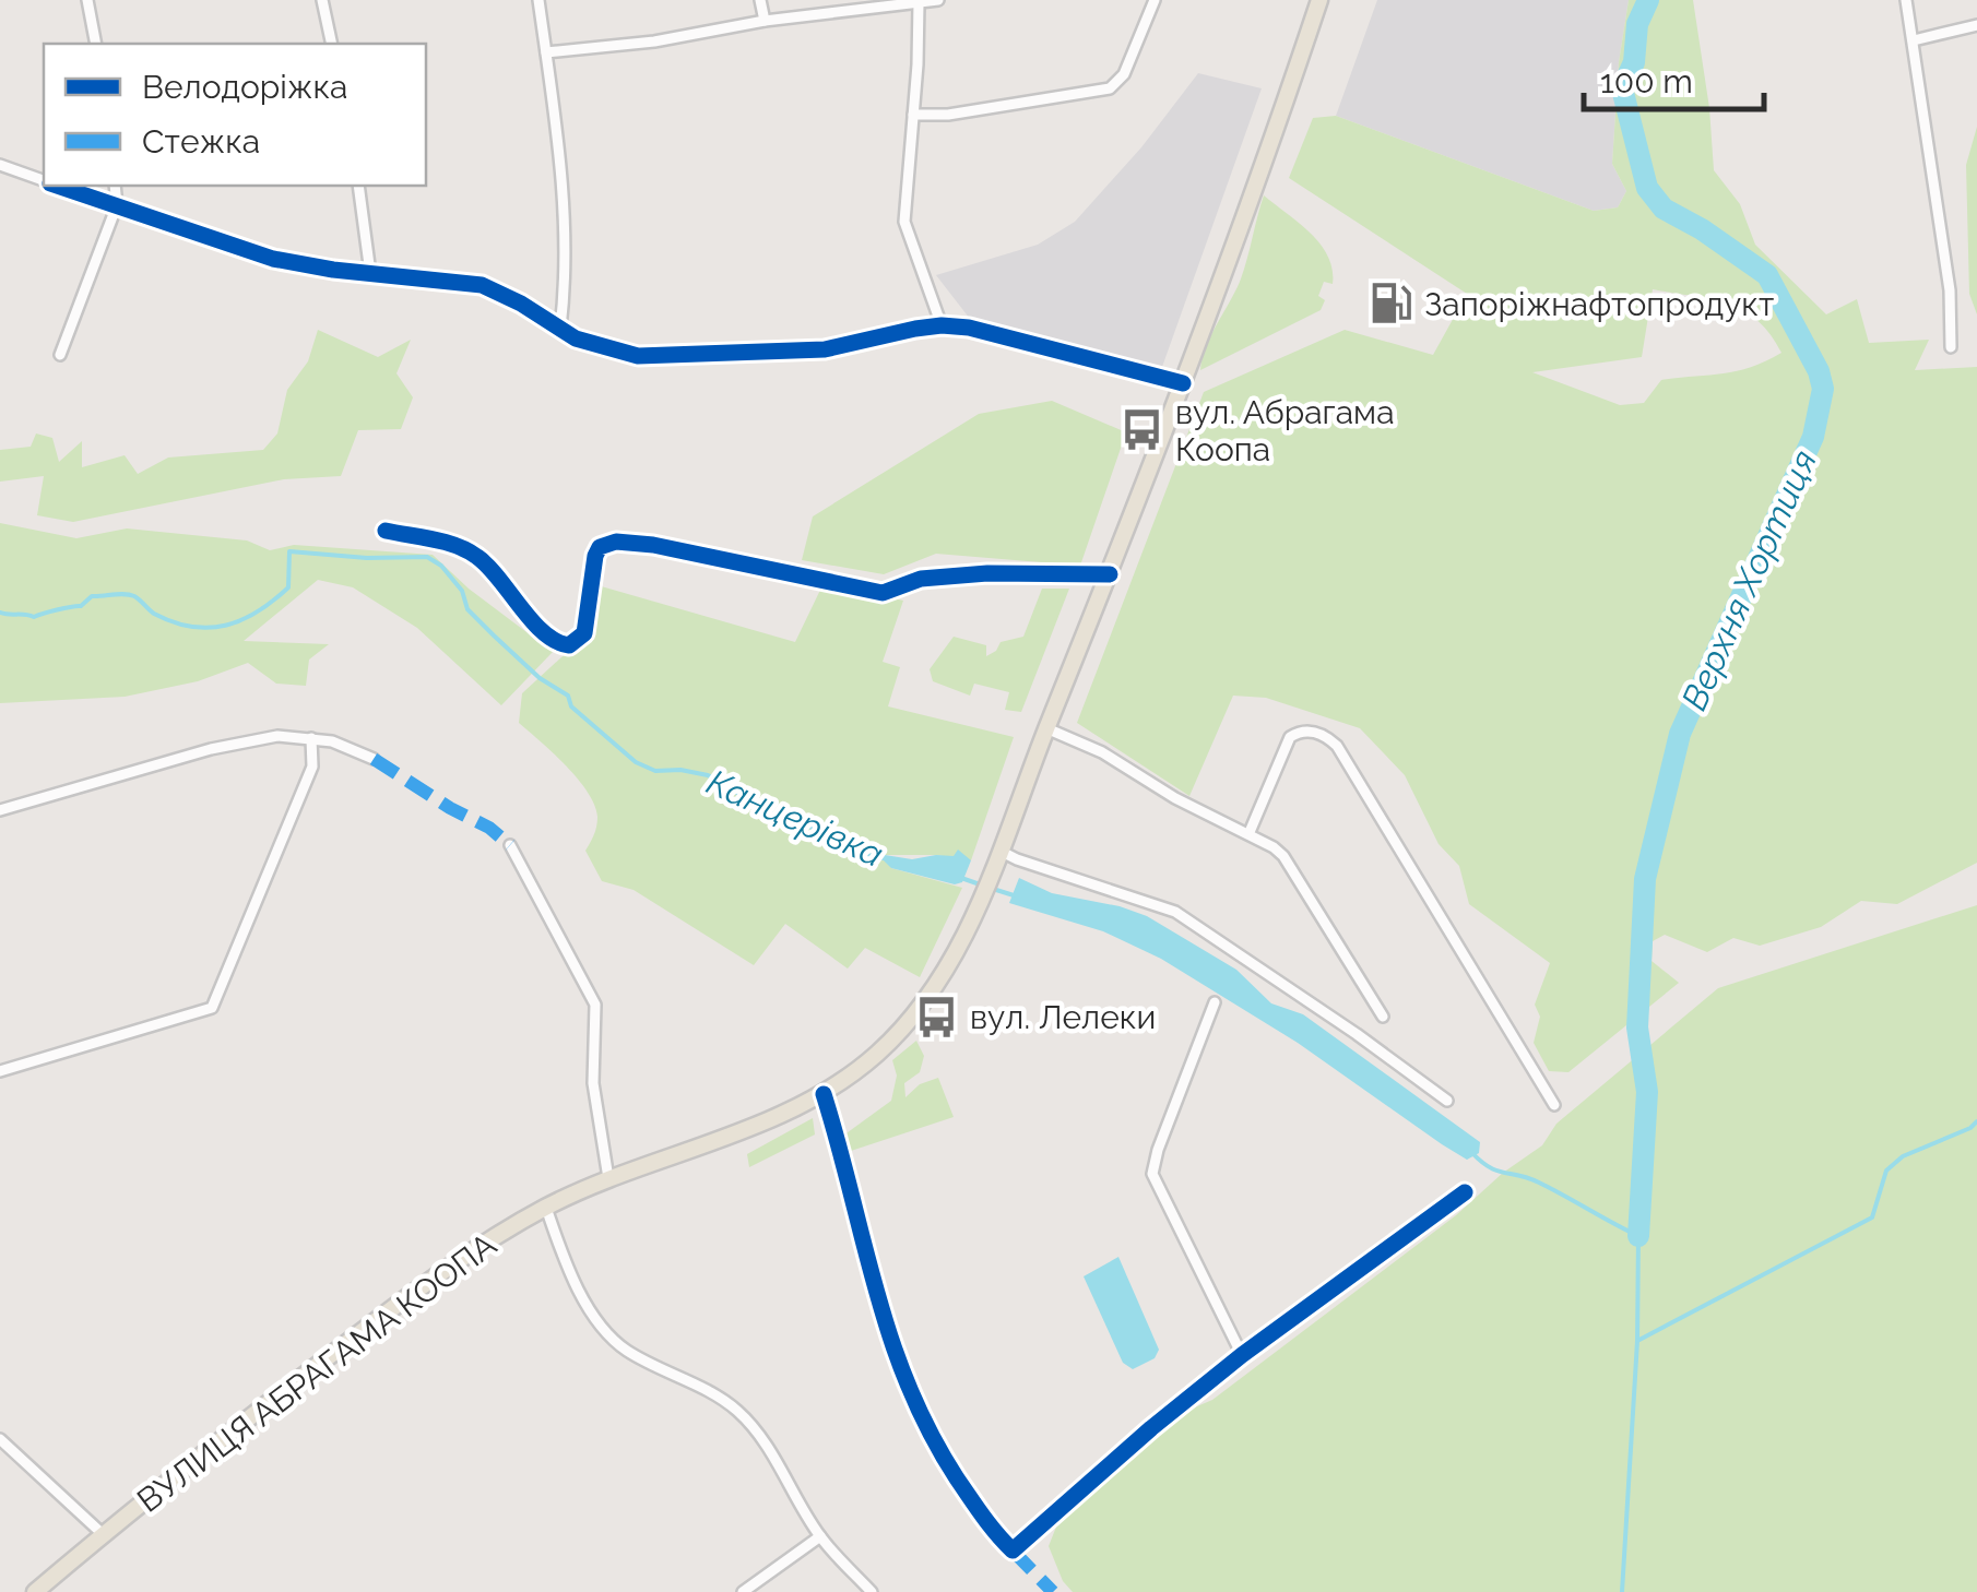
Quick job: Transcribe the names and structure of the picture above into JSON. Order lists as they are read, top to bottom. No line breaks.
{"streets":{"main road":["ВУЛИЦЯ АБРАГАМА КООПА"]},"water":["Верхня Хортиця","Канцерівка"],"places":{"fuel station":["Запоріжнафтопродукт"],"bus stop":["вул. Абрагама Коопа","вул. Лелеки"]},"legend":["Велодоріжка","Стежка"],"scale_bar":"100 m"}
